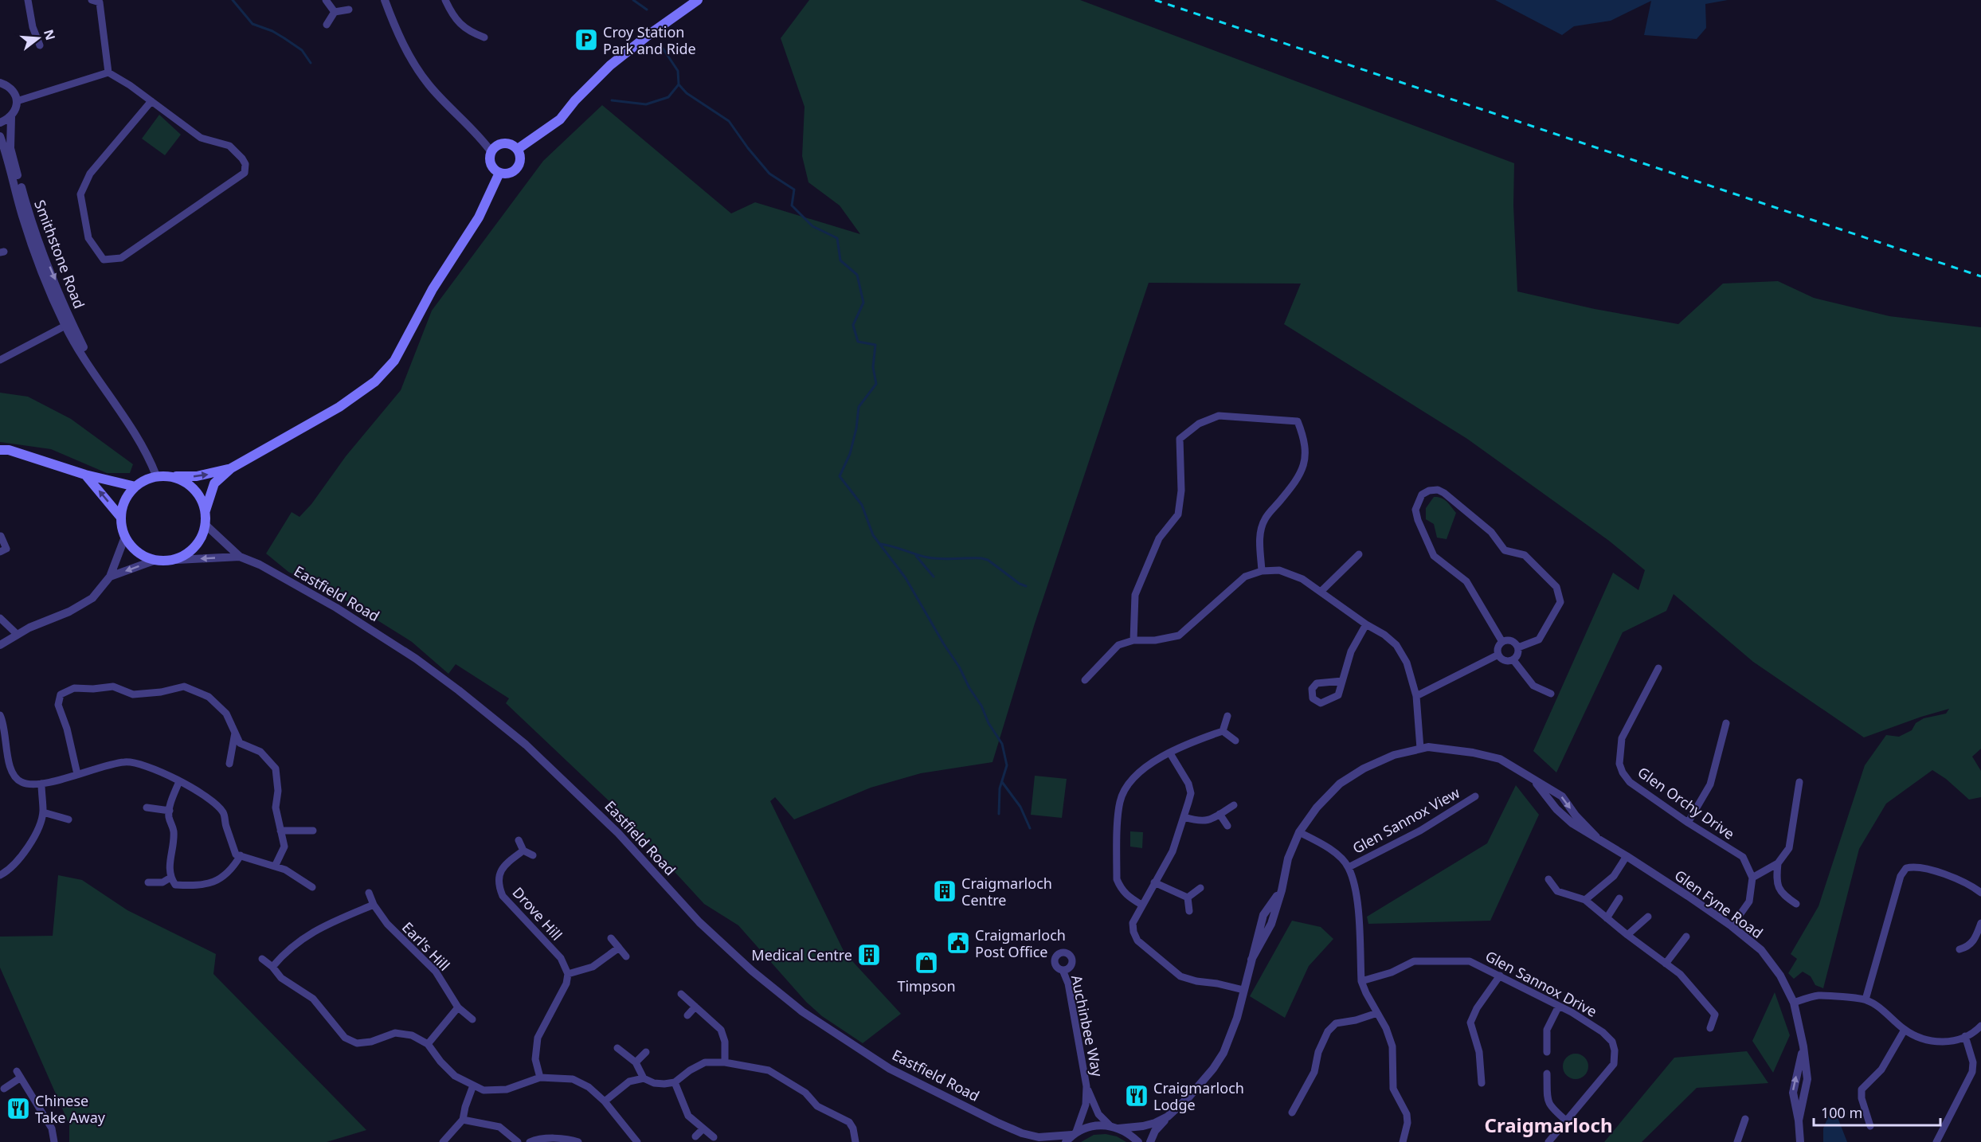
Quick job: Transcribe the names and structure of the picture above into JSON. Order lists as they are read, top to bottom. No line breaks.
{"streets":{"street":["Smithstone Road","Eastfield Road","Glen Orchy Drive","Glen Sannox View","Glen Fyne Road","Drove Hill","Earl's Hill","Glen Sannox Drive","Auchinbee Way"]},"crossings":[["Smithstone Road","Eastfield Road"],["Eastfield Road","Glen Fyne Road"],["Eastfield Road","Auchinbee Way"],["Glen Fyne Road","Auchinbee Way"]],"districts":["Craigmarloch"],"places":{"parking":["Croy Station Park and Ride"],"building":["Craigmarloch Centre","Medical Centre"],"public building":["Craigmarloch Post Office"],"shop":["Timpson"],"restaurant":["Craigmarloch Lodge","Chinese Take Away"]},"scale_bar":"100 m","north":"right"}
